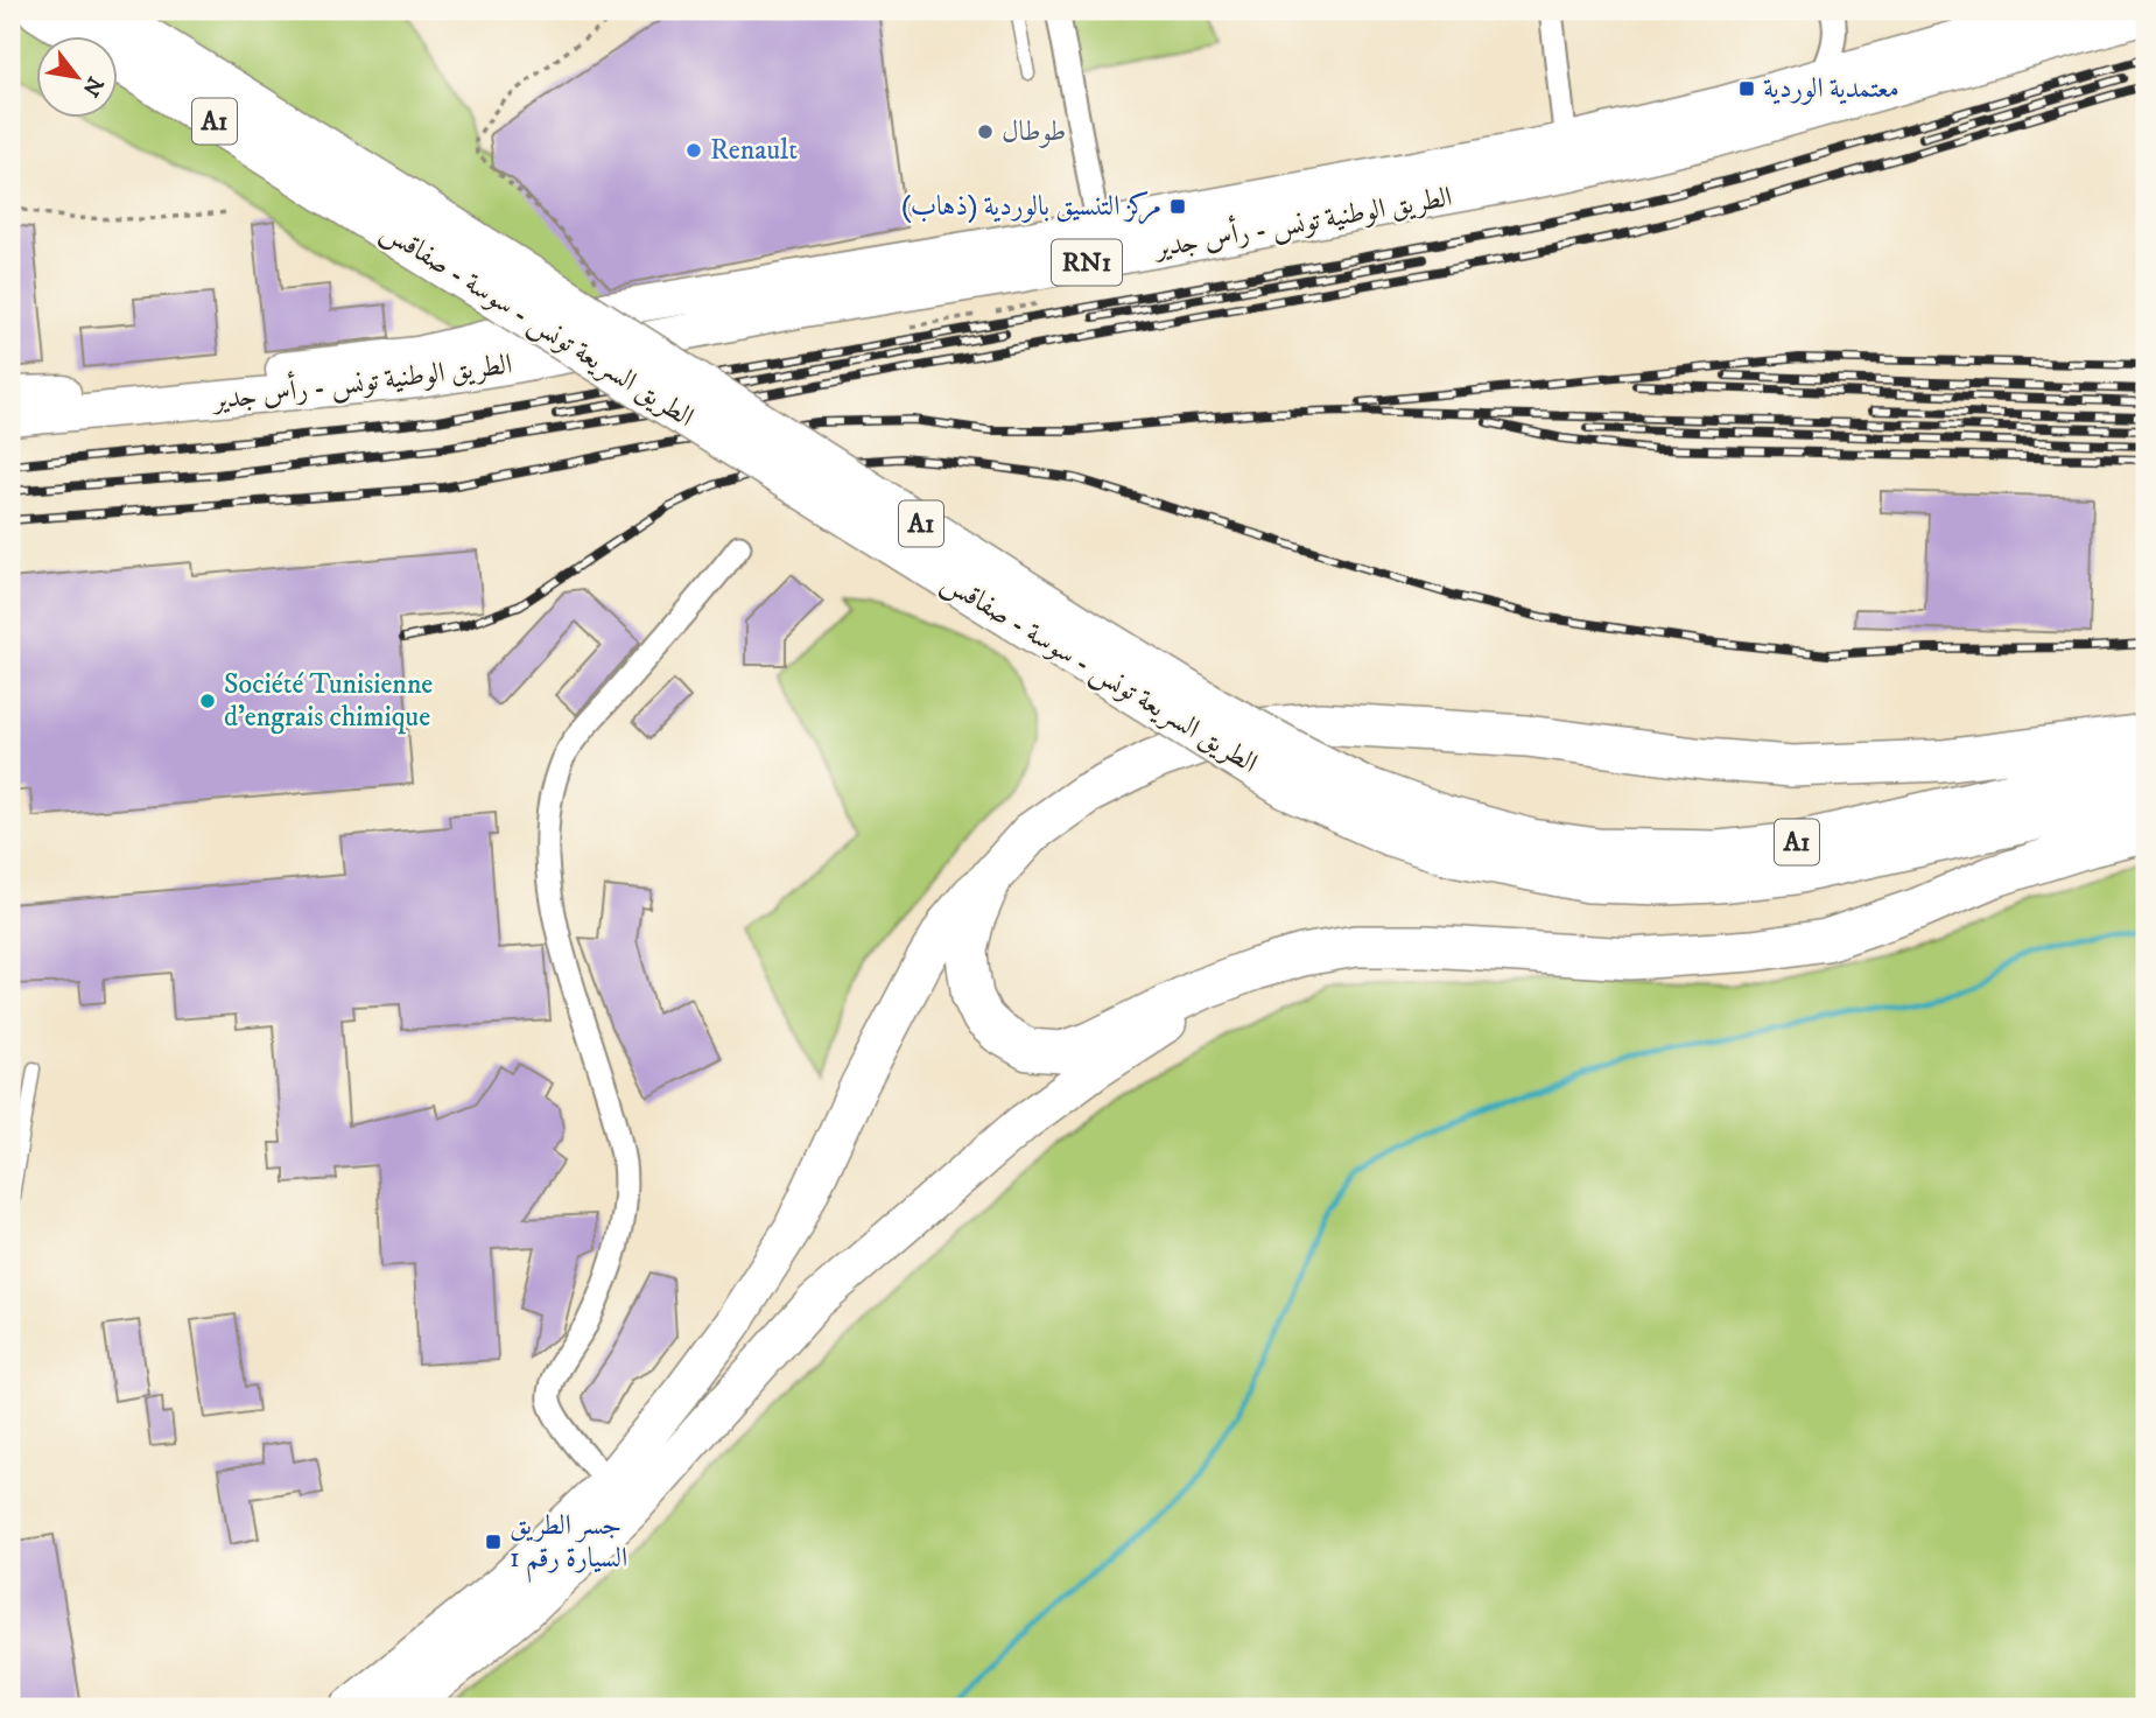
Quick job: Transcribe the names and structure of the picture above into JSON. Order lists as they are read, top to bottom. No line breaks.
{"streets":{"highway":["A1","الطريق السريعة تونس - سوسة - صفاقس"],"main road":["الطريق الوطنية تونس - رأس جدير","RN1"]},"places":{"transit":["معتمدية الوردية","مركز التنسيق بالوردية (ذهاب)","جسر الطريق السيارة رقم 1"],"other":["طوطال","Renault","Société Tunisienne d'engrais chimique"]},"north":"bottom right"}
